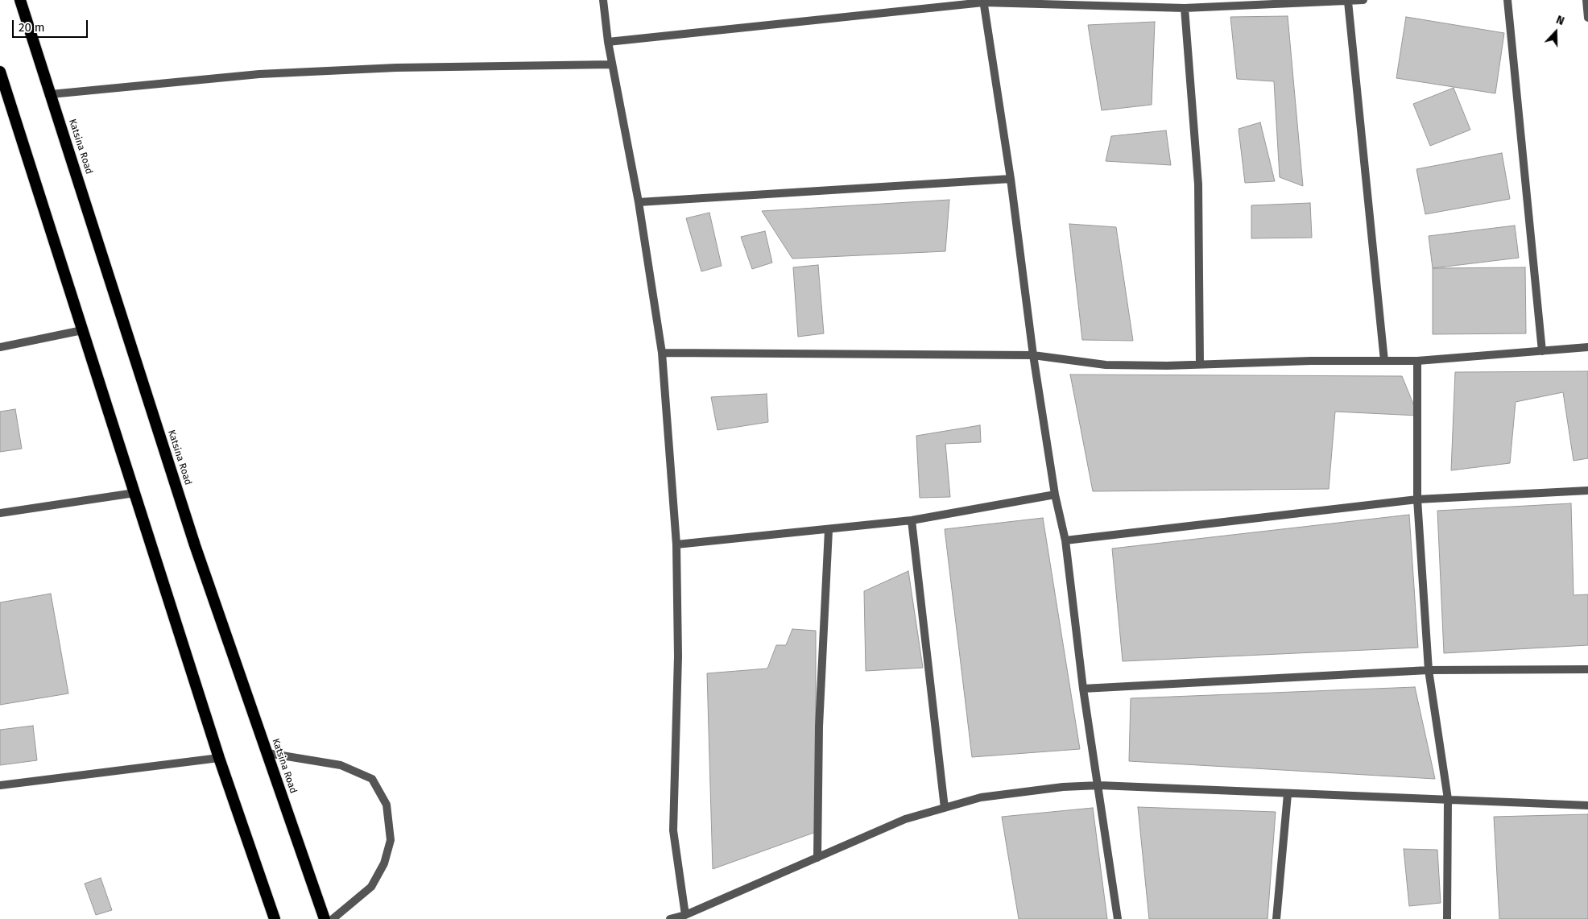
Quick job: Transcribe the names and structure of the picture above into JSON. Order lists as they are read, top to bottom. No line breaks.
{"streets":{"highway":["Katsina Road"]},"scale_bar":"20 m","north":"top"}
